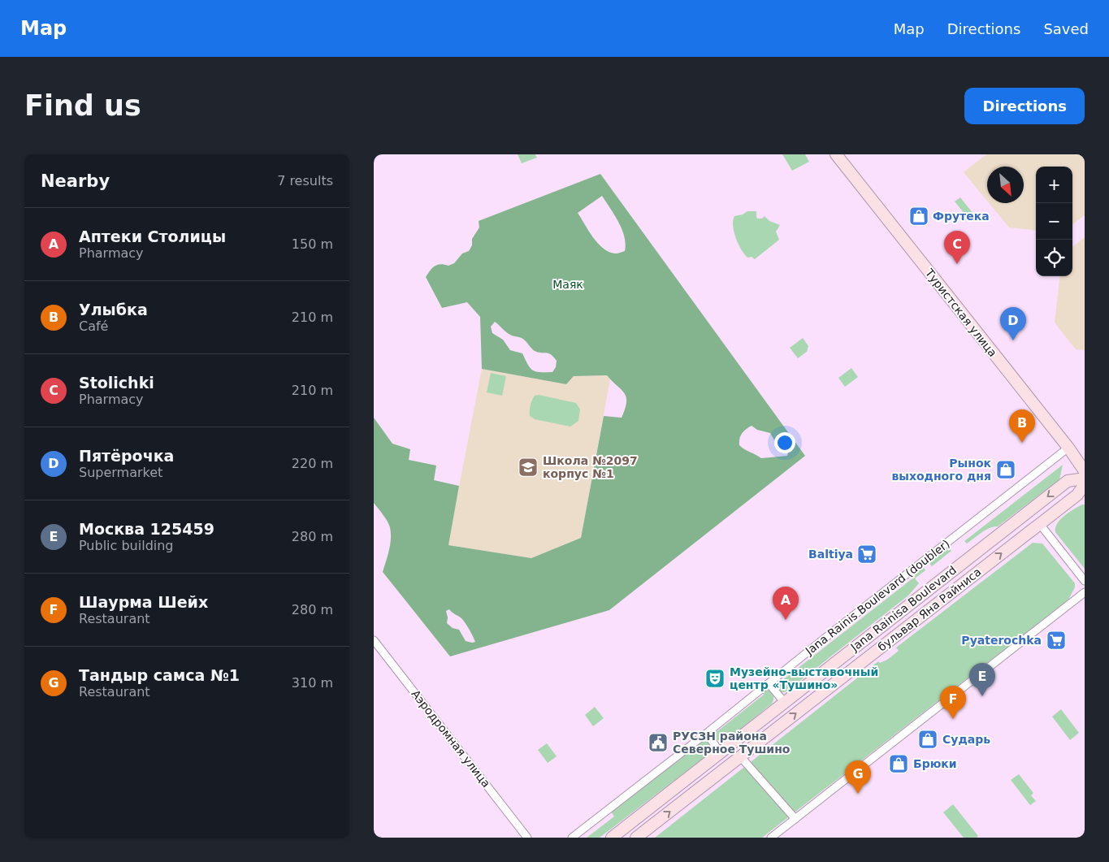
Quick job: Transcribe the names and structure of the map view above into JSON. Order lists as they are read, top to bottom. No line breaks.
{"streets":{"main road":["Туристская улица","Jana Rainisa Boulevard","бульвар Яна Райниса"],"street":["Jana Rainis Boulevard (doubler)","Аэродромная улица"]},"crossings":[["Туристская улица","Jana Rainis Boulevard (doubler)"]],"one_way":["Jana Rainisa Boulevard","бульвар Яна Райниса"],"parks":["Маяк"],"places":{"shop":["Фрутека","Рынок выходного дня","Сударь","Брюки"],"school or university":["Школа №2097 корпус №1"],"supermarket":["Baltiya","Pyaterochka"],"theatre":["Музейно-выставочный центр «Тушино»"],"public building":["РУСЗН района Северное Тушино"]},"north":"bottom right","page":{"header":"Map","nav":["Map","Directions","Saved"],"buttons":"Directions","title":"Find us","heading":["Nearby","7 results"],"map_buttons":["+","−"],"list":[{"mark":"A","name":"Аптеки Столицы","note":"Pharmacy","value":"150 m"},{"mark":"B","name":"Улыбка","note":"Café","value":"210 m"},{"mark":"C","name":"Stolichki","note":"Pharmacy","value":"210 m"},{"mark":"D","name":"Пятёрочка","note":"Supermarket","value":"220 m"},{"mark":"E","name":"Москва 125459","note":"Public building","value":"280 m"},{"mark":"F","name":"Шаурма Шейх","note":"Restaurant","value":"280 m"},{"mark":"G","name":"Тандыр самса №1","note":"Restaurant","value":"310 m"}],"pins":["C","D","B","A","E","F","G"]}}
